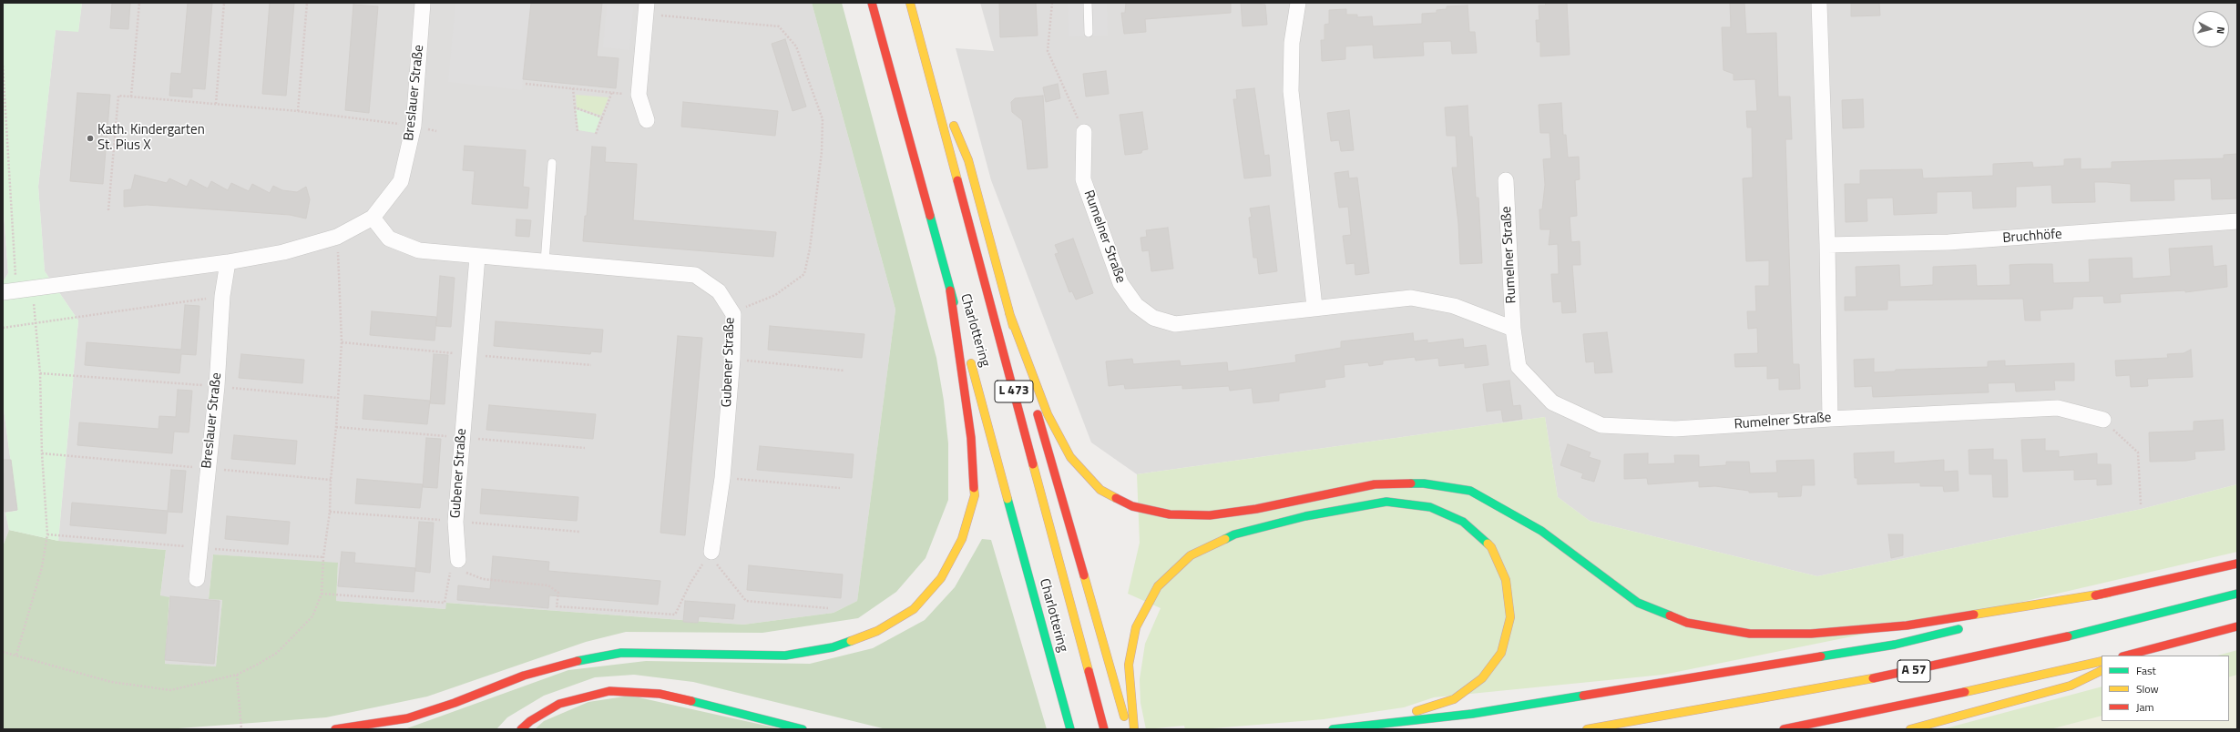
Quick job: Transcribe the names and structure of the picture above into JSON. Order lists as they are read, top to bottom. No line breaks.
{"streets":{"highway":["Charlottering","L 473","A 57"],"street":["Breslauer Straße","Rumelner Straße","Bruchhöfe","Gubener Straße"]},"crossings":[["Breslauer Straße","Gubener Straße"]],"places":["Kath. Kindergarten St. Pius X"],"legend":["Fast","Slow","Jam"],"north":"right"}
